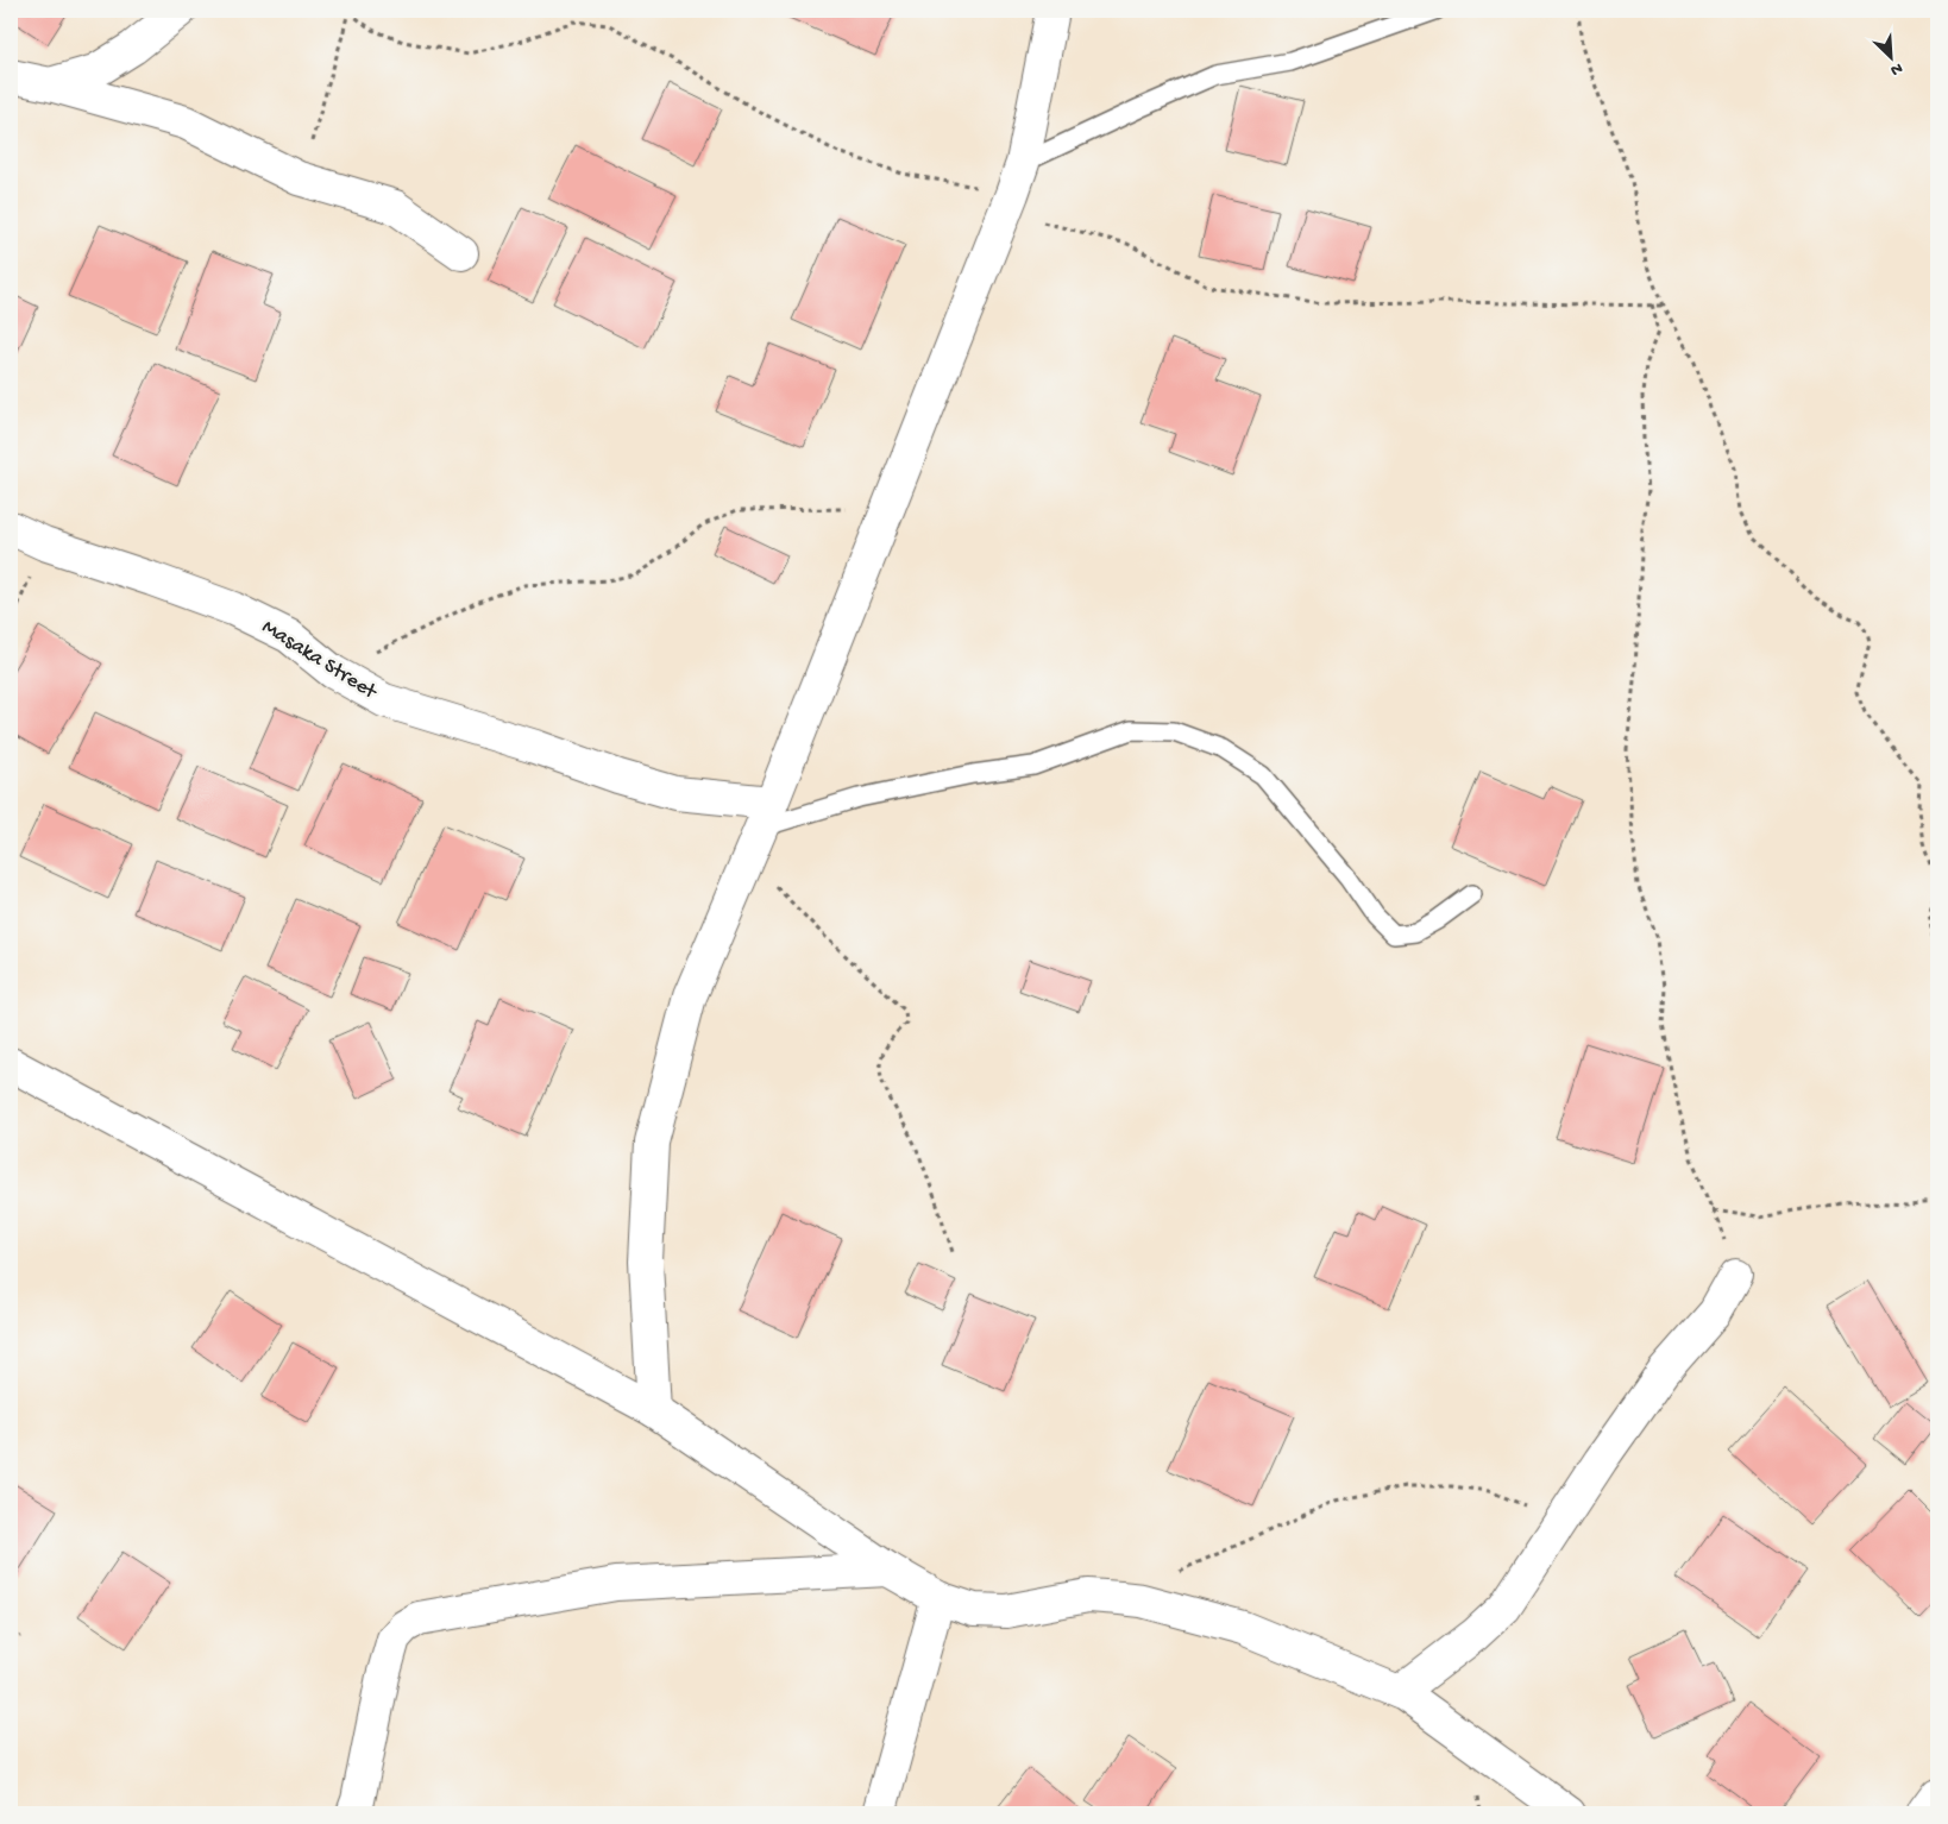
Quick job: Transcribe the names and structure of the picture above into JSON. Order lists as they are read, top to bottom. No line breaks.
{"streets":{"street":["Masaka Street"]},"north":"bottom right"}
